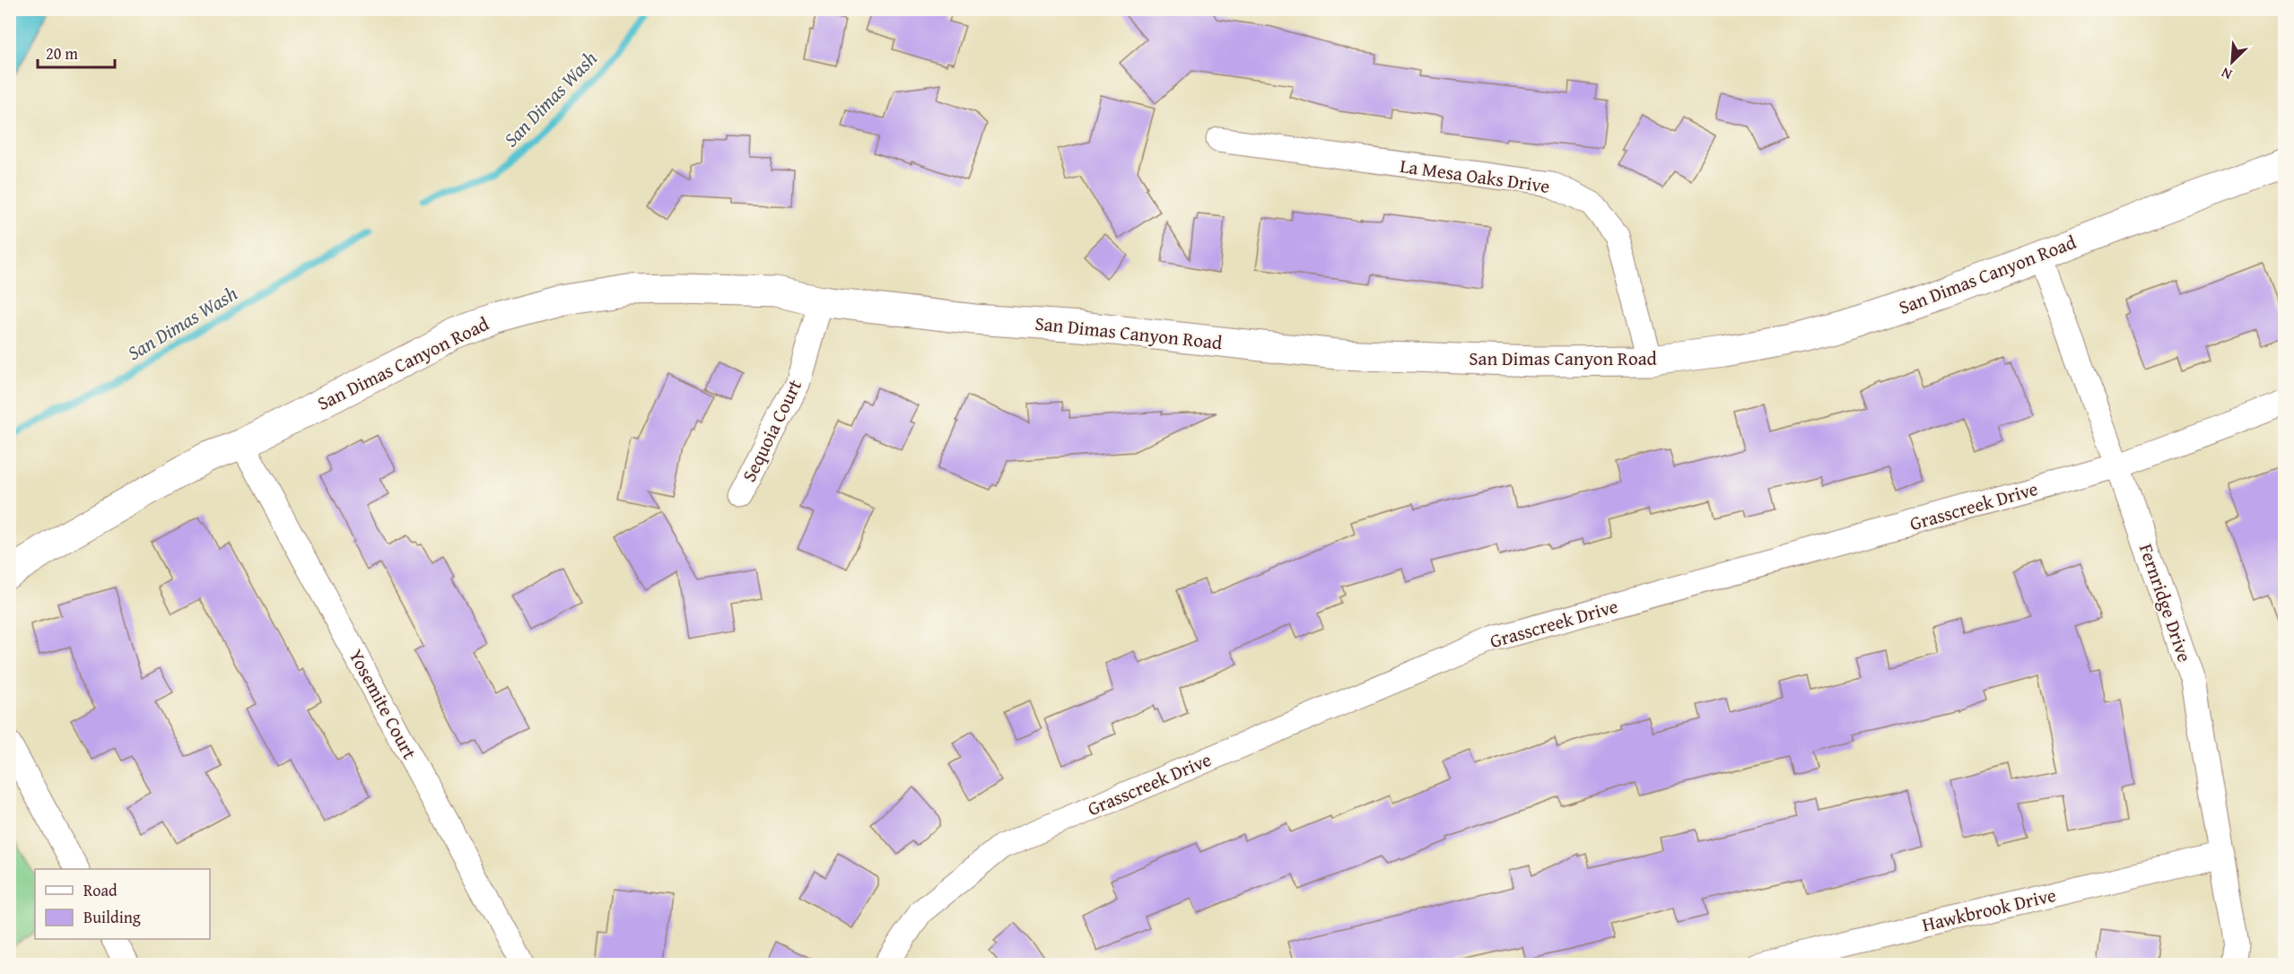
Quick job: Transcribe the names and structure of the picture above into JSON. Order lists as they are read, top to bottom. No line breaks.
{"streets":{"street":["La Mesa Oaks Drive","San Dimas Canyon Road","Sequoia Court","Grasscreek Drive","Fernridge Drive","Yosemite Court","Hawkbrook Drive"]},"crossings":[["La Mesa Oaks Drive","San Dimas Canyon Road"],["San Dimas Canyon Road","Sequoia Court"],["San Dimas Canyon Road","Fernridge Drive"],["San Dimas Canyon Road","Yosemite Court"],["Grasscreek Drive","Fernridge Drive"],["Fernridge Drive","Hawkbrook Drive"]],"water":["San Dimas Wash"],"legend":["Road","Building"],"scale_bar":"20 m","north":"bottom left"}
